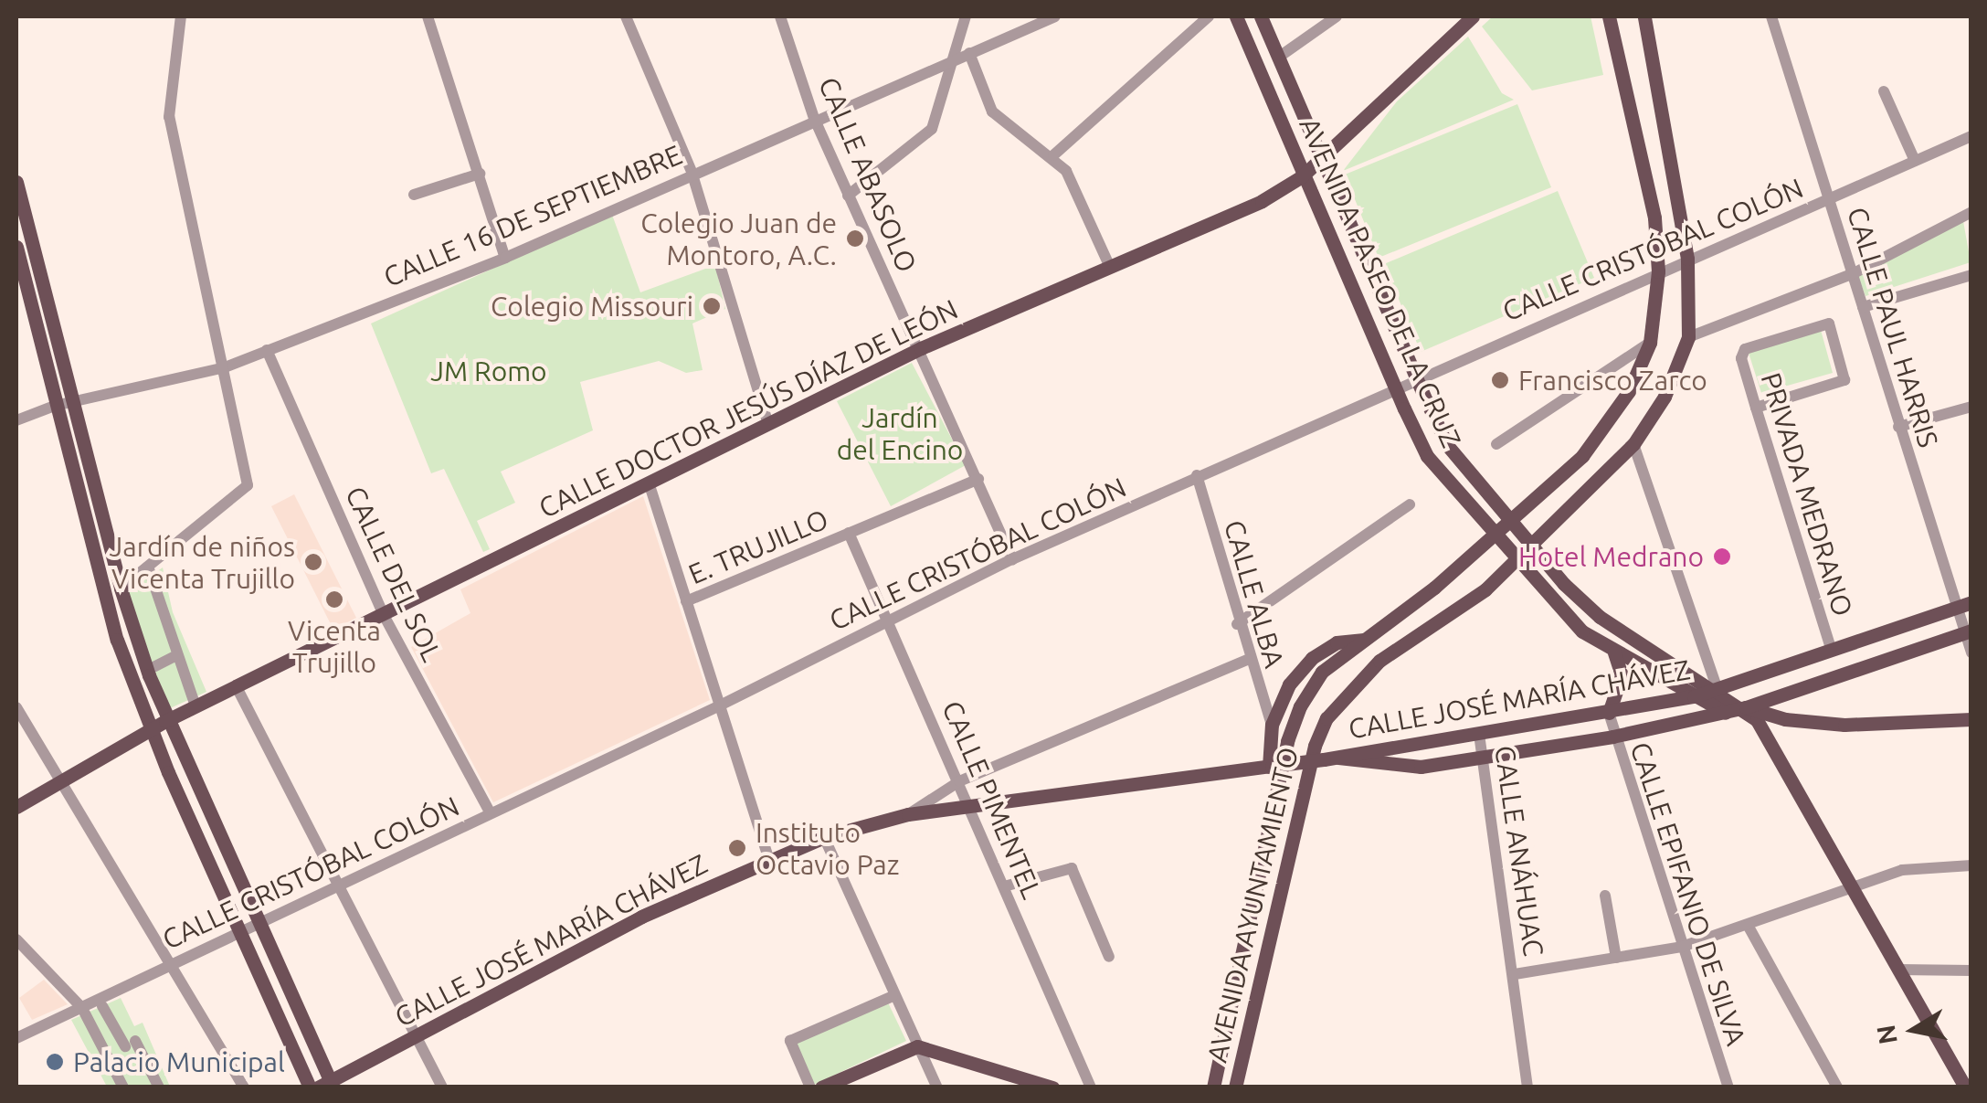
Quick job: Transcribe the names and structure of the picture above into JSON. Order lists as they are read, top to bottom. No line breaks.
{"streets":{"main road":["AVENIDA PASEO DE LA CRUZ","CALLE DOCTOR JESÚS DÍAZ DE LEÓN","CALLE JOSÉ MARÍA CHÁVEZ","AVENIDA AYUNTAMIENTO"],"street":["CALLE ABASOLO","CALLE 16 DE SEPTIEMBRE","CALLE CRISTÓBAL COLÓN","CALLE PAUL HARRIS","PRIVADA MEDRANO","E. TRUJILLO","CALLE DEL SOL","CALLE ALBA","CALLE PIMENTEL","CALLE ANÁHUAC","CALLE EPIFANIO DE SILVA"]},"crossings":[["CALLE ABASOLO","CALLE 16 DE SEPTIEMBRE"],["CALLE ABASOLO","CALLE CRISTÓBAL COLÓN"],["CALLE ABASOLO","CALLE DOCTOR JESÚS DÍAZ DE LEÓN"],["CALLE ABASOLO","E. TRUJILLO"],["CALLE 16 DE SEPTIEMBRE","CALLE DEL SOL"],["CALLE CRISTÓBAL COLÓN","AVENIDA PASEO DE LA CRUZ"],["CALLE CRISTÓBAL COLÓN","CALLE PAUL HARRIS"],["CALLE CRISTÓBAL COLÓN","CALLE DEL SOL"],["CALLE CRISTÓBAL COLÓN","CALLE ALBA"],["CALLE CRISTÓBAL COLÓN","CALLE PIMENTEL"],["CALLE CRISTÓBAL COLÓN","AVENIDA AYUNTAMIENTO"],["AVENIDA PASEO DE LA CRUZ","CALLE DOCTOR JESÚS DÍAZ DE LEÓN"],["AVENIDA PASEO DE LA CRUZ","CALLE JOSÉ MARÍA CHÁVEZ"],["CALLE PAUL HARRIS","CALLE JOSÉ MARÍA CHÁVEZ"],["CALLE DOCTOR JESÚS DÍAZ DE LEÓN","CALLE DEL SOL"],["PRIVADA MEDRANO","CALLE JOSÉ MARÍA CHÁVEZ"],["E. TRUJILLO","CALLE PIMENTEL"],["CALLE JOSÉ MARÍA CHÁVEZ","CALLE PIMENTEL"],["CALLE JOSÉ MARÍA CHÁVEZ","CALLE ANÁHUAC"],["CALLE JOSÉ MARÍA CHÁVEZ","CALLE EPIFANIO DE SILVA"]],"parks":["JM Romo","Jardín del Encino"],"places":["Colegio Juan de Montoro, A.C.","Colegio Missouri","Francisco Zarco","Hotel Medrano","Jardín de niños Vicenta Trujillo","Vicenta Trujillo","Instituto Octavio Paz","Palacio Municipal"],"north":"left"}
